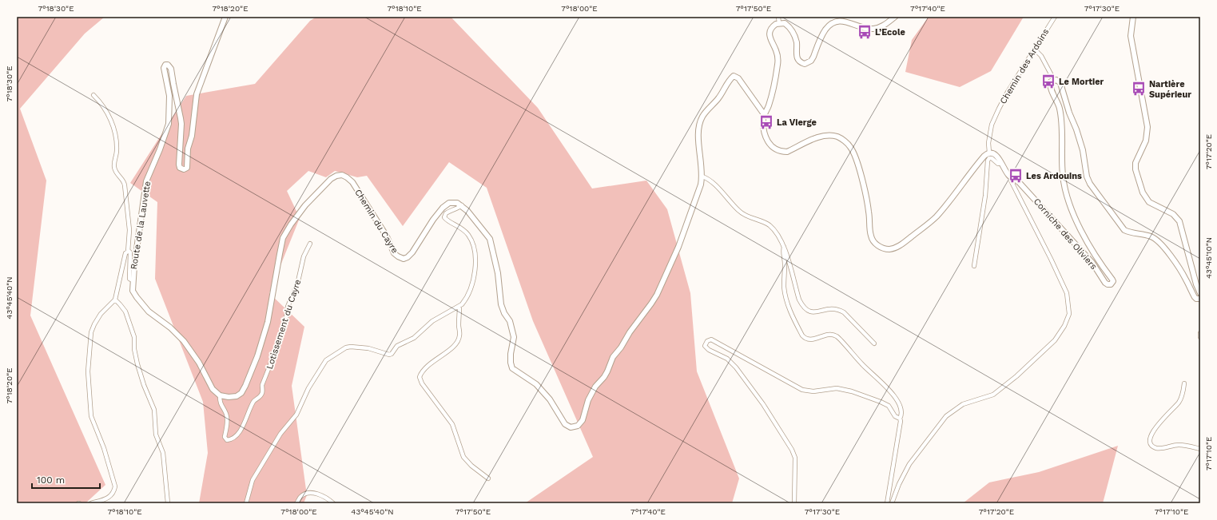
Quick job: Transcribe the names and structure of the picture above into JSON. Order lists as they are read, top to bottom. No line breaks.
{"streets":{"street":["Chemin des Ardoins","Chemin du Cayre","Route de la Lauvette","Corniche des Oliviers","Lotissement du Cayre"]},"crossings":[["Chemin des Ardoins","Corniche des Oliviers"],["Chemin du Cayre","Lotissement du Cayre"]],"places":{"bus stop":["L’Ecole","Le Mortier","Nartière Supérieur","La Vierge","Les Ardouins"]},"scale_bar":"100 m","coordinates":["7°18'30\"E","7°18'20\"E","7°18'10\"E","7°18'00\"E","7°17'50\"E","7°17'40\"E","7°17'30\"E","7°17'20\"E","43°45'10\"N","43°45'40\"N","7°17'10\"E"]}
